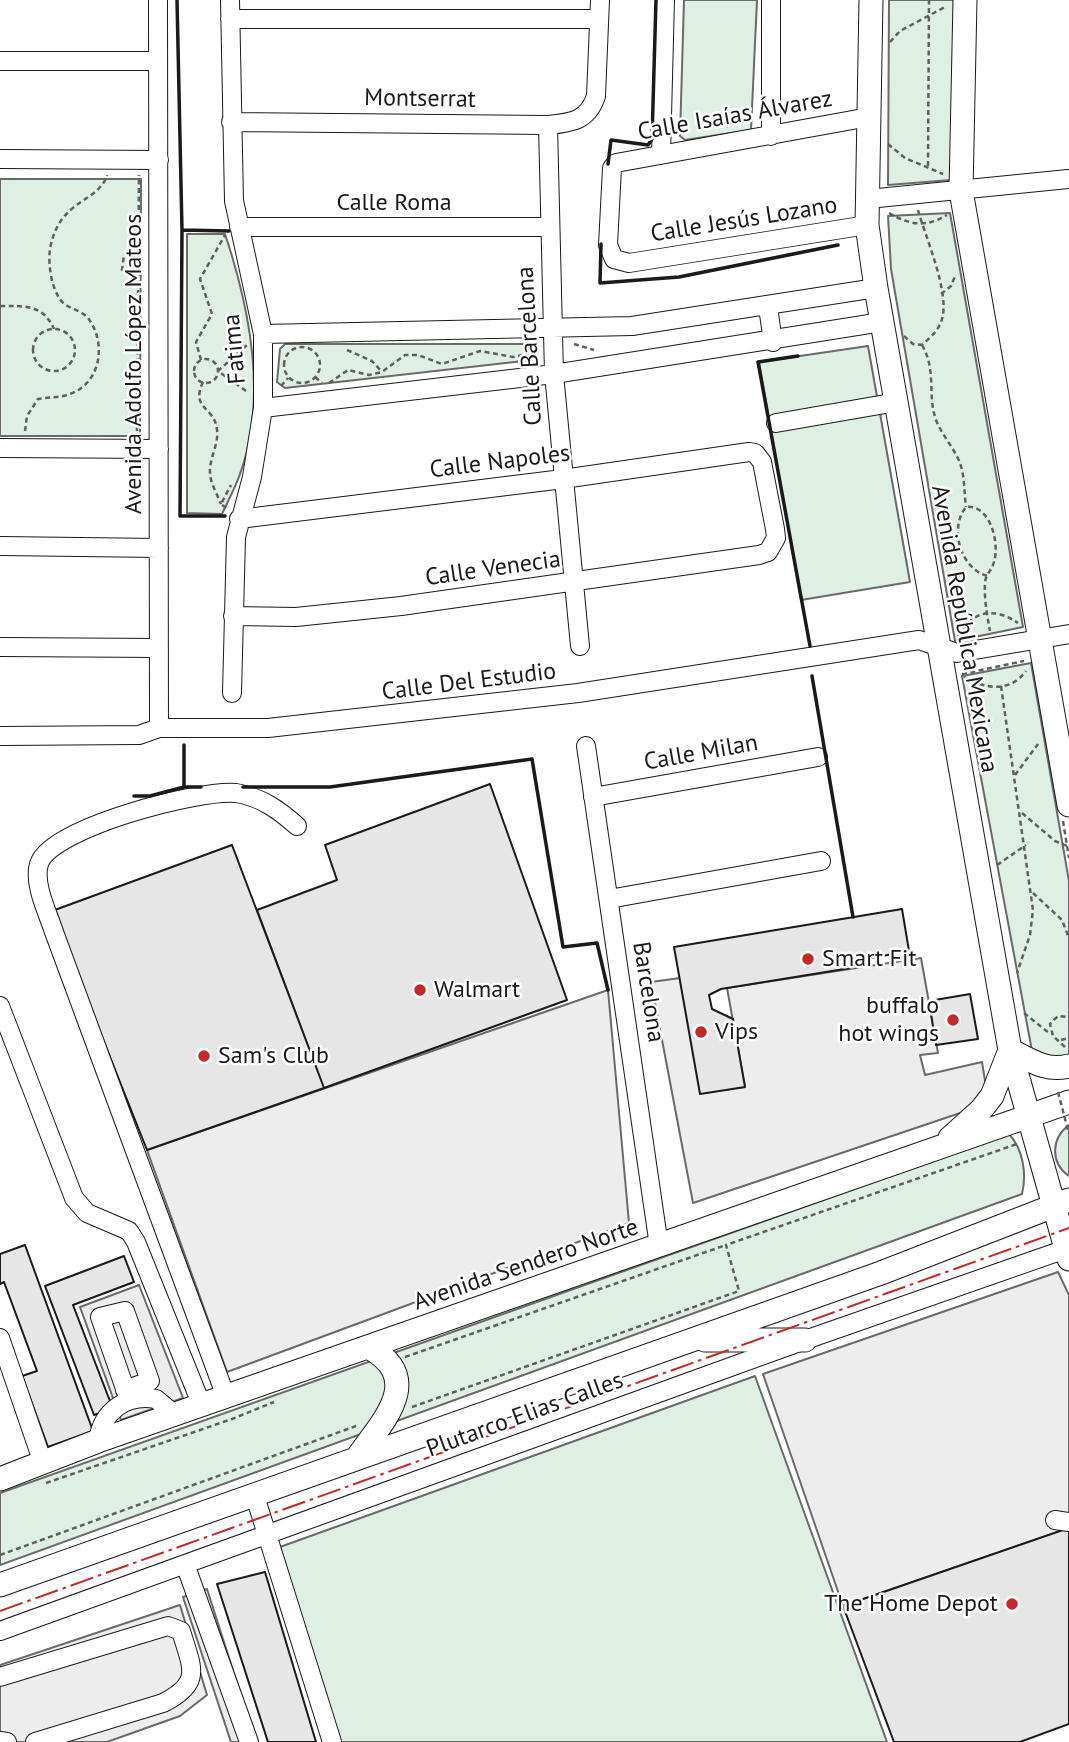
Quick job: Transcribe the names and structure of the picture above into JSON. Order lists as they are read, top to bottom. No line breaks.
{"streets":{"main road":["Avenida República Mexicana","Avenida Sendero Norte"],"street":["Montserrat","Calle Isaías Álvarez","Calle Roma","Calle Jesús Lozano","Calle Barcelona","Fatima","Avenida Adolfo López Mateos","Calle Napoles","Calle Venecia","Calle Del Estudio","Calle Milan","Barcelona","Plutarco Elias Calles"]},"crossings":[["Montserrat","Calle Barcelona"],["Montserrat","Fatima"],["Calle Isaías Álvarez","Calle Jesús Lozano"],["Calle Isaías Álvarez","Avenida República Mexicana"],["Calle Roma","Calle Barcelona"],["Calle Roma","Fatima"],["Calle Jesús Lozano","Avenida República Mexicana"],["Calle Barcelona","Calle Napoles"],["Calle Barcelona","Calle Venecia"],["Fatima","Calle Napoles"],["Fatima","Calle Venecia"],["Avenida Adolfo López Mateos","Calle Del Estudio"],["Calle Napoles","Calle Venecia"],["Avenida República Mexicana","Calle Del Estudio"],["Avenida República Mexicana","Avenida Sendero Norte"],["Avenida República Mexicana","Plutarco Elias Calles"],["Calle Milan","Barcelona"],["Barcelona","Avenida Sendero Norte"]],"places":["Smart Fit","Walmart","buffalo hot wings","Vips","Sam's Club","The Home Depot"]}
